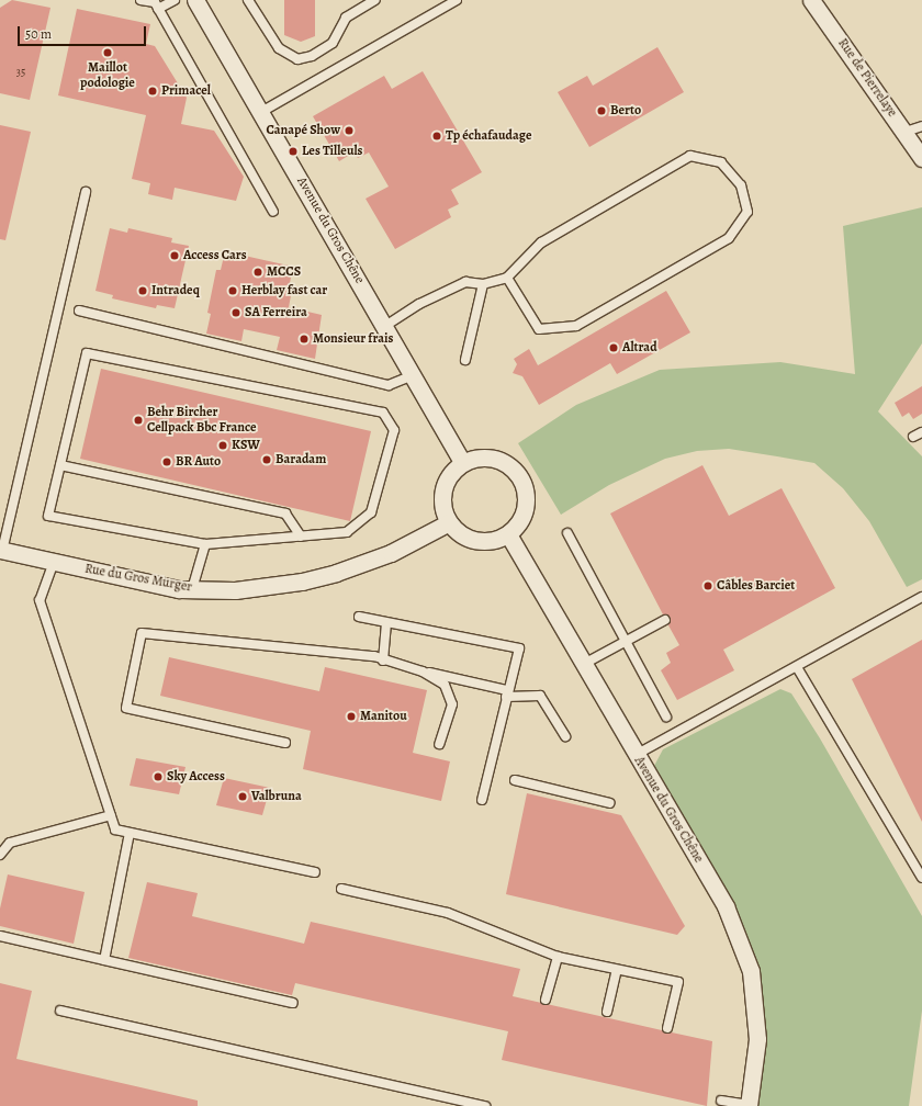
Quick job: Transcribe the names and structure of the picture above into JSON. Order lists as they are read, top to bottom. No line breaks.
{"streets":{"street":["Rue de Pierrelaye","Avenue du Gros Chêne","Rue du Gros Murger"]},"crossings":[["Avenue du Gros Chêne","Rue du Gros Murger"]],"places":["Maillot podologie","Primacel","Berto","Canapé Show","Tp échafaudage","Les Tilleuls","Access Cars","MCCS","Intradeq","Herblay fast car","SA Ferreira","Monsieur frais","Altrad","Behr Bircher Cellpack Bbc France","KSW","Baradam","BR Auto","Câbles Barciet","Manitou","Sky Access","Valbruna"],"house_numbers":["35"],"scale_bar":"50 m"}
